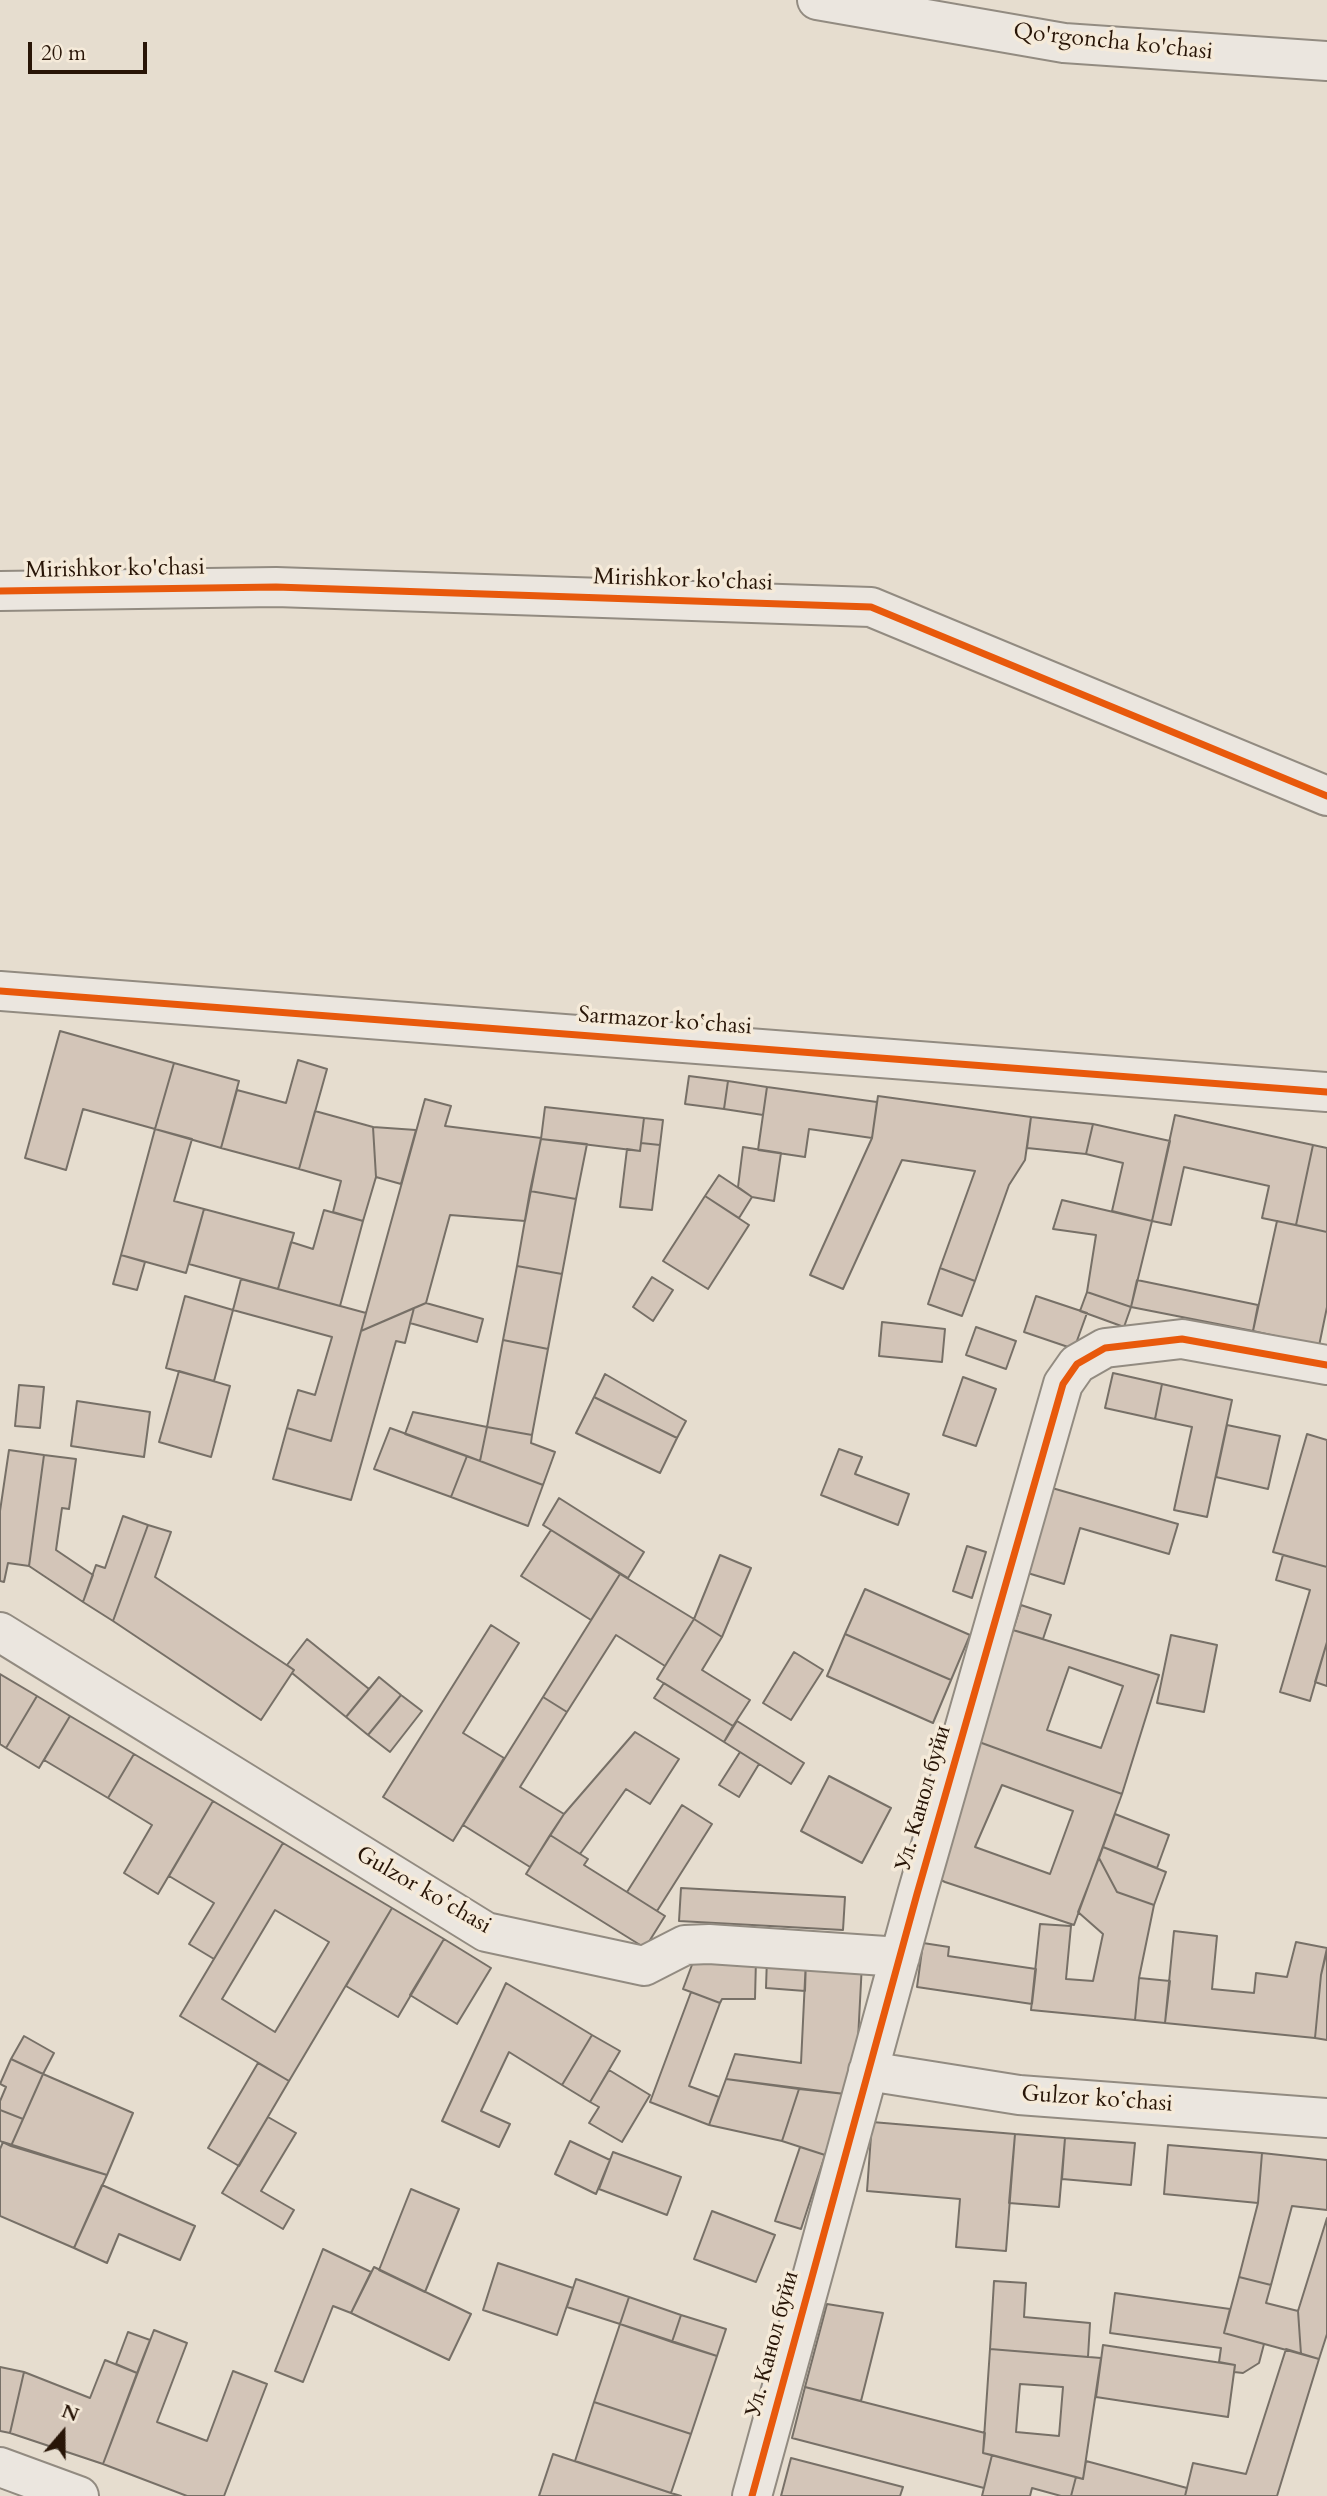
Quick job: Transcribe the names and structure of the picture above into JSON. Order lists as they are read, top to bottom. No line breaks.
{"streets":{"street":["Qo'rgoncha ko'chasi","Mirishkor ko'chasi","Sarmazor koʻchasi","Ул. Канол буйи","Gulzor koʻchasi"]},"crossings":[["Ул. Канол буйи","Gulzor koʻchasi"]],"scale_bar":"20 m","north":"top"}
